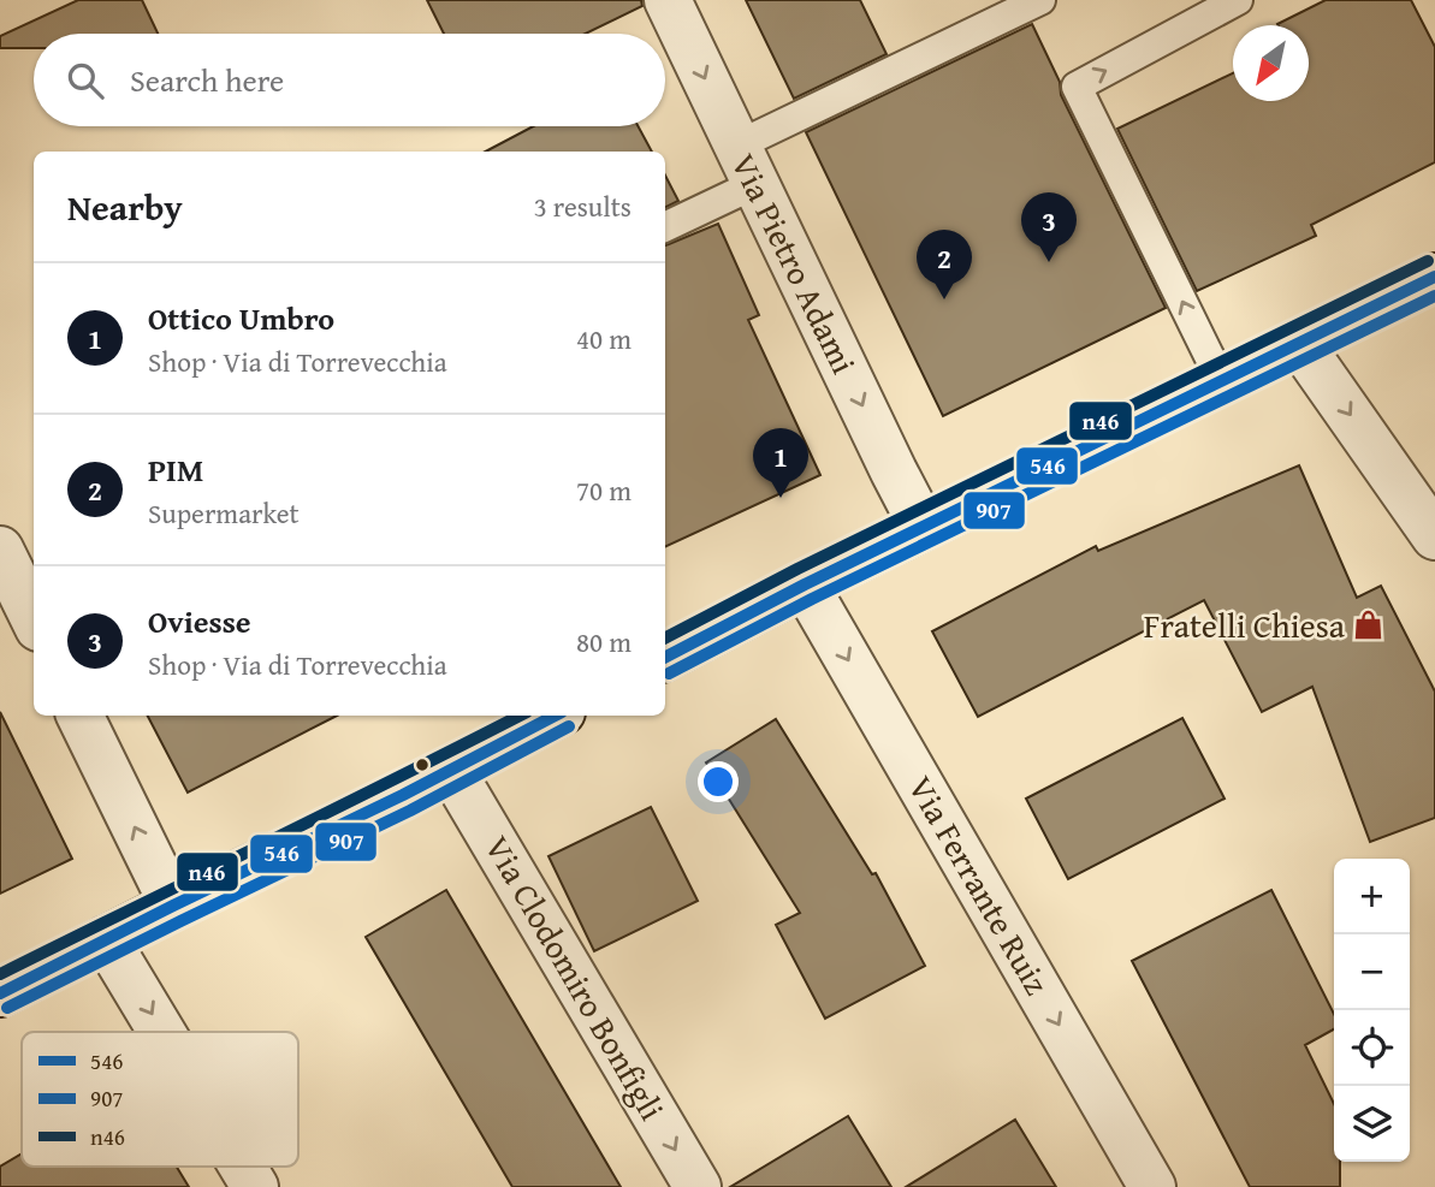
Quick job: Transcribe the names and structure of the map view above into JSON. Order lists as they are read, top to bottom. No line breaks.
{"streets":{"street":["Via Pietro Adami","Via Ferrante Ruiz","Via Clodomiro Bonfigli"]},"one_way":["Via Pietro Adami","Via Ferrante Ruiz","Via Clodomiro Bonfigli"],"places":{"shop":["Fratelli Chiesa"]},"lines":["transit line n46","transit line 546","transit line 907"],"legend":["546","907","n46"],"north":"bottom left","page":{"search":"Search here","heading":["Nearby","3 results"],"pins":["3","2","1"],"list":[{"mark":"1","name":"Ottico Umbro","note":"Shop · Via di Torrevecchia","value":"40 m"},{"mark":"2","name":"PIM","note":"Supermarket","value":"70 m"},{"mark":"3","name":"Oviesse","note":"Shop · Via di Torrevecchia","value":"80 m"}],"map_buttons":["+","−"]}}
